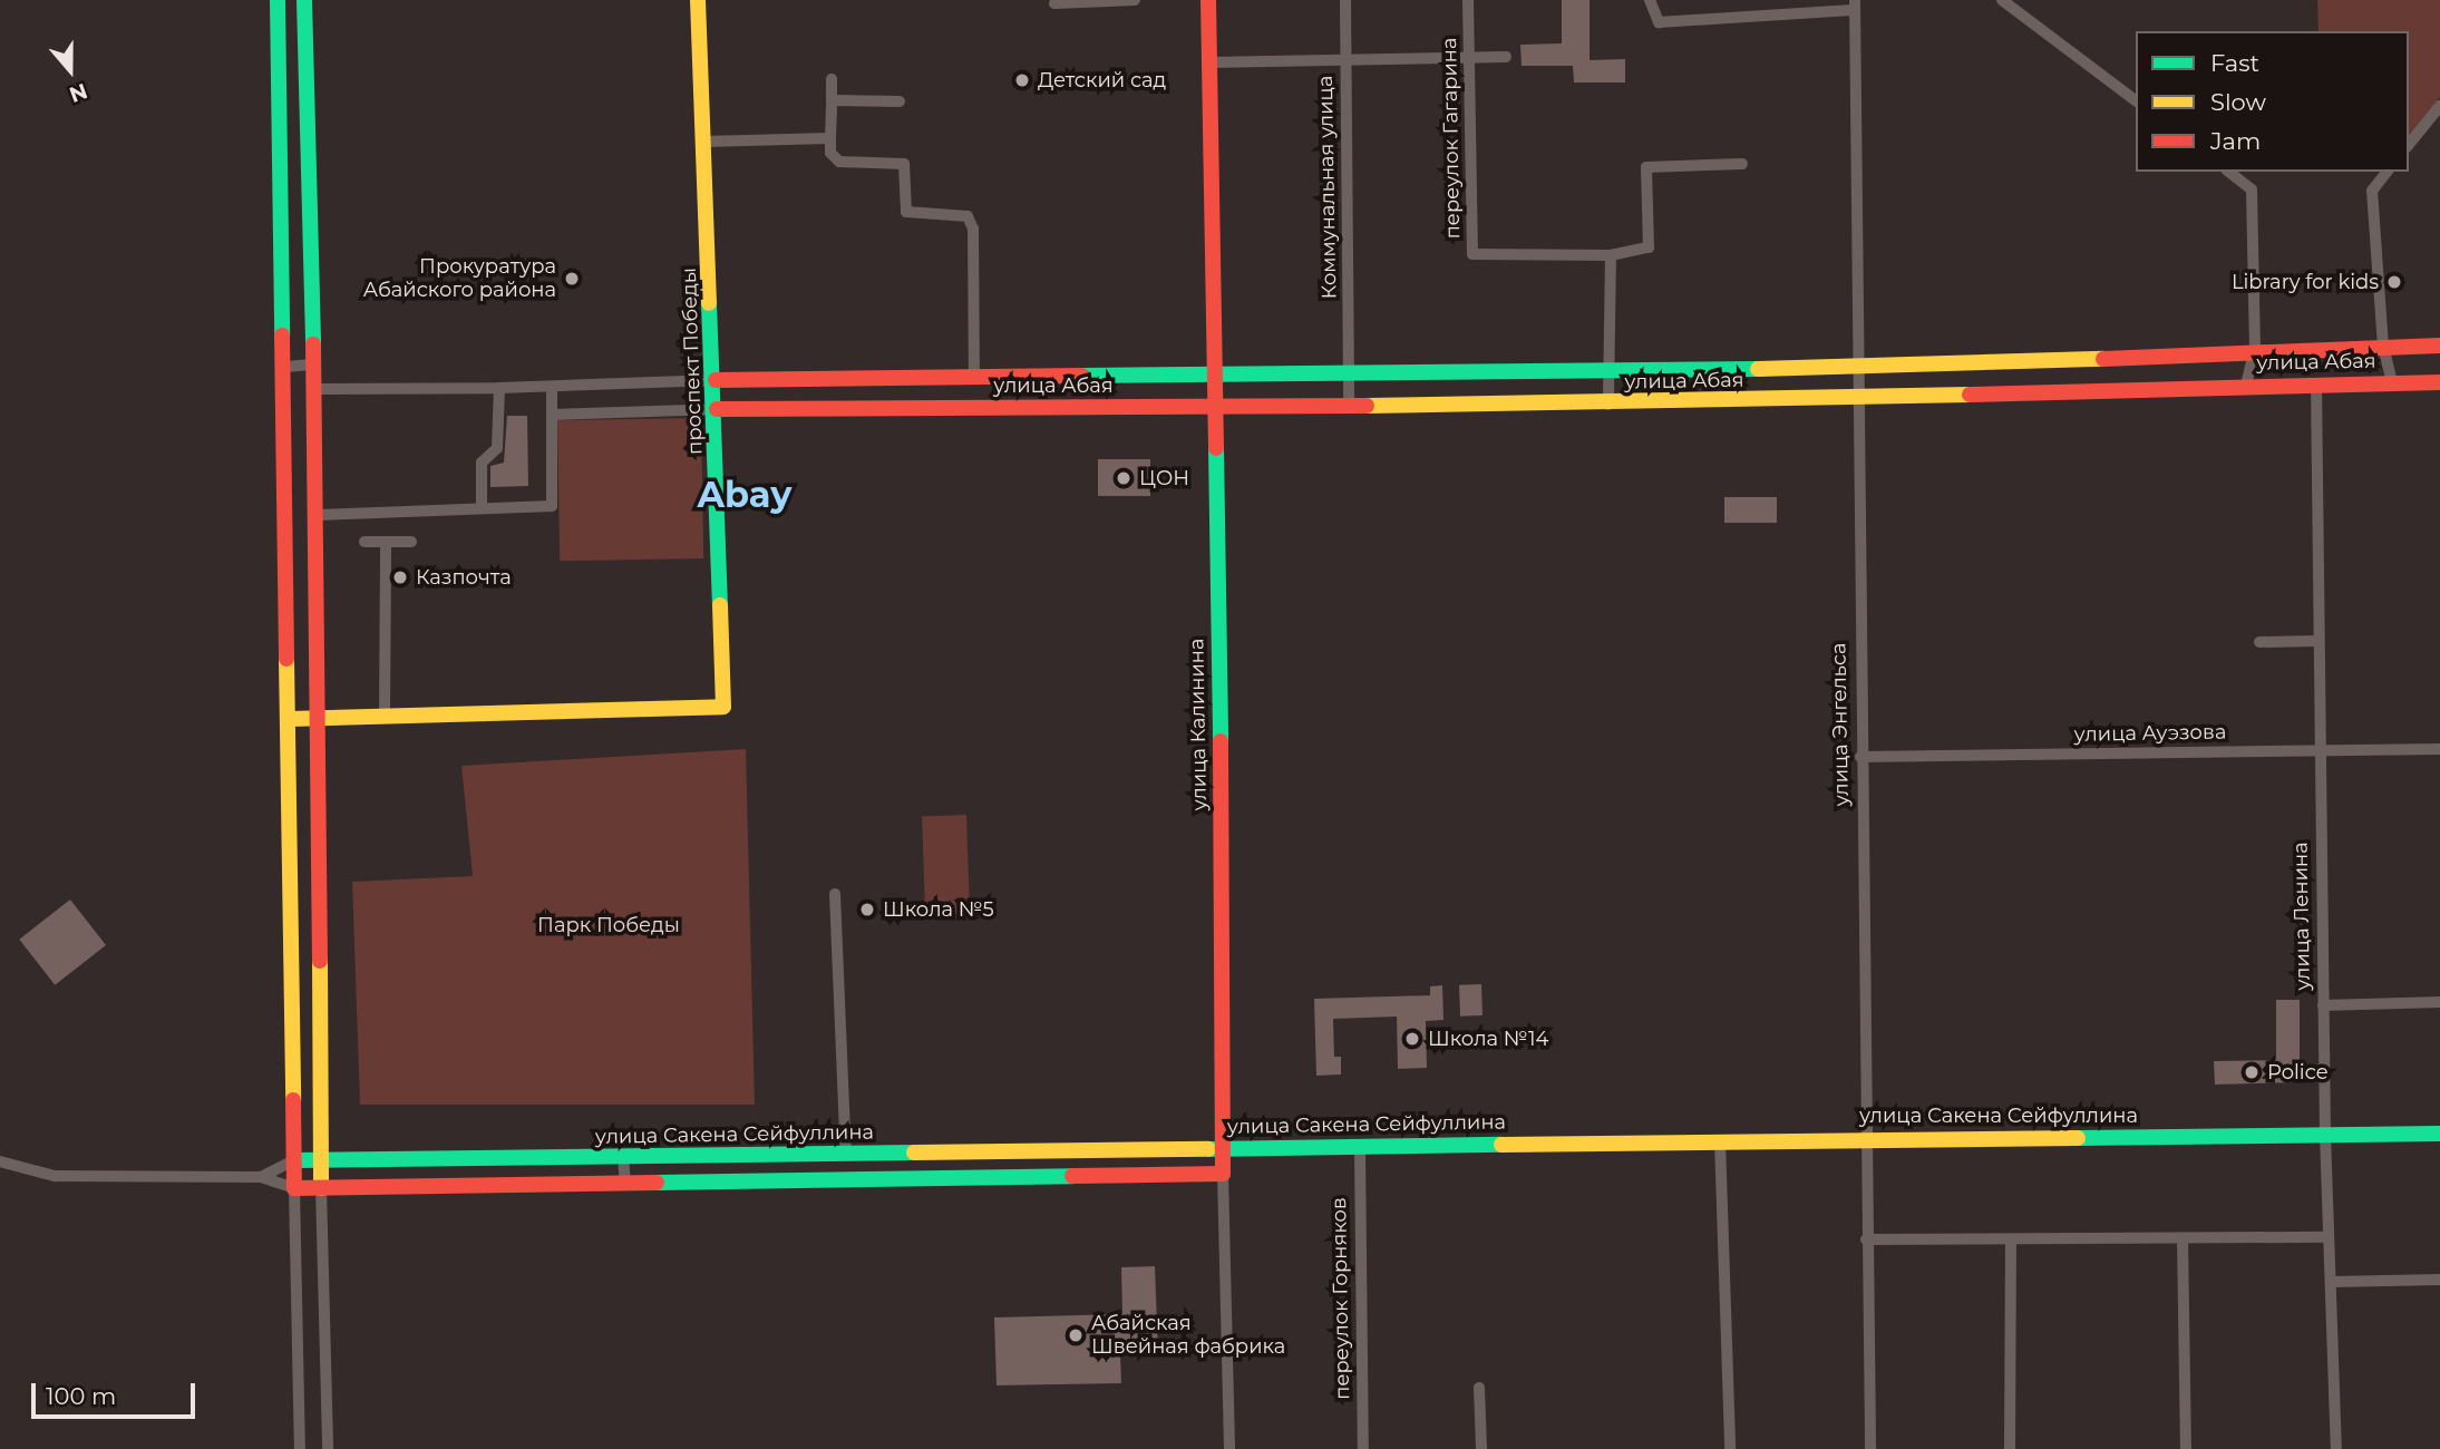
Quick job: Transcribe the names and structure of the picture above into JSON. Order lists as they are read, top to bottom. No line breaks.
{"streets":{"street":["переулок Гагарина","Коммунальная улица","проспект Победы","улица Абая","улица Калинина","улица Энгельса","улица Ауэзова","улица Ленина","улица Сакена Сейфуллина","переулок Горняков"]},"crossings":[["Коммунальная улица","улица Абая"],["улица Абая","улица Калинина"],["улица Абая","улица Энгельса"],["улица Абая","улица Ленина"],["улица Калинина","улица Сакена Сейфуллина"],["улица Энгельса","улица Ауэзова"],["улица Энгельса","улица Сакена Сейфуллина"],["улица Ауэзова","улица Ленина"],["улица Ленина","улица Сакена Сейфуллина"],["улица Сакена Сейфуллина","переулок Горняков"]],"districts":["Abay"],"parks":["Парк Победы"],"places":["Детский сад","Прокуратура Абайского района","Library for kids","ЦОН","Казпочта","Школа №5","Школа №14","Police","Абайская Швейная фабрика"],"legend":["Fast","Slow","Jam"],"scale_bar":"100 m","north":"bottom"}
